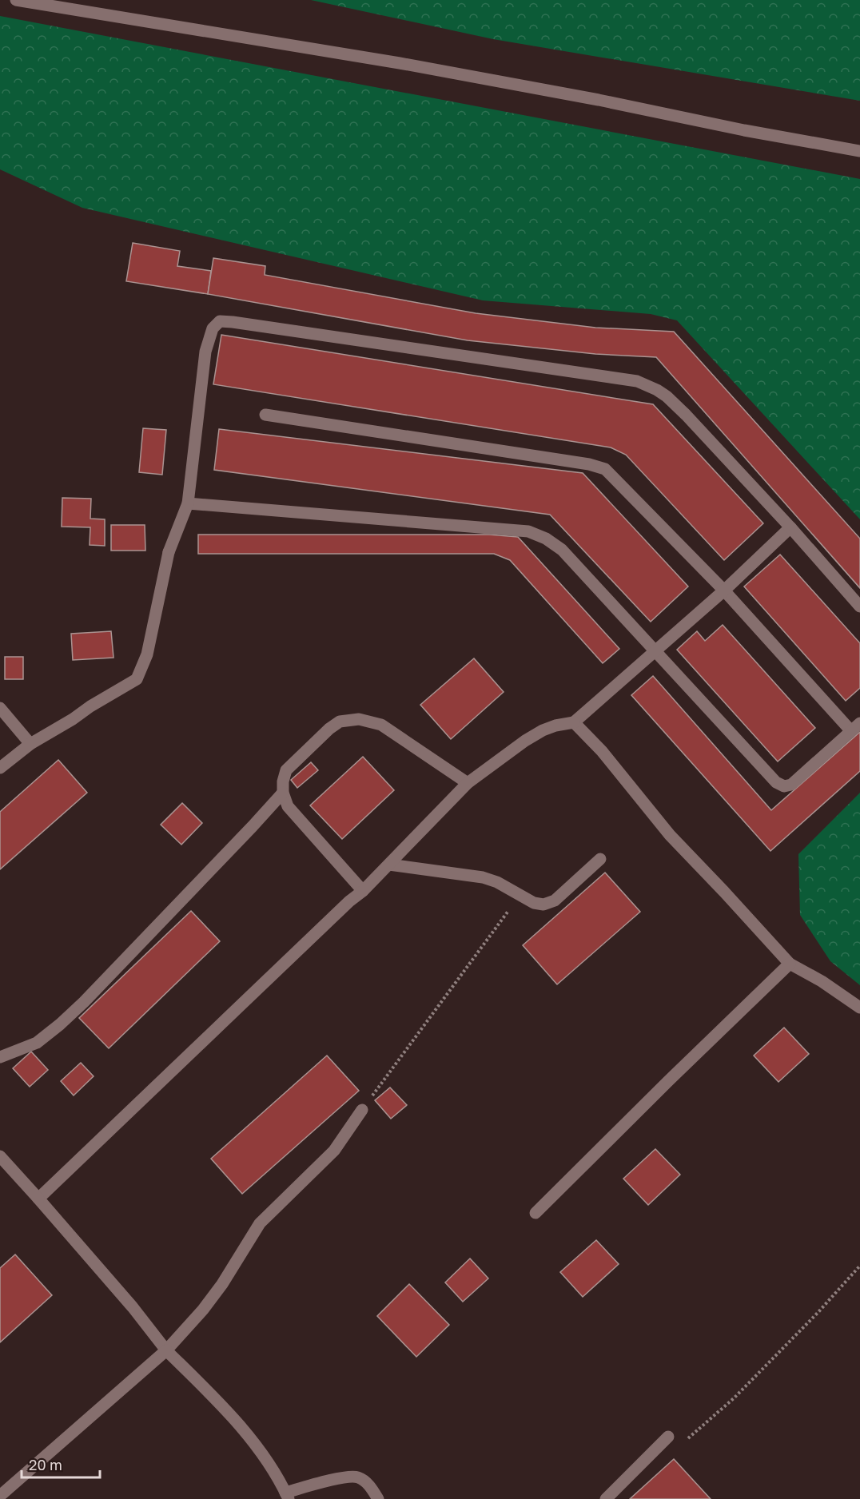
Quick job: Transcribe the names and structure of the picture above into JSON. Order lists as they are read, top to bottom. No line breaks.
{"scale_bar":"20 m"}
